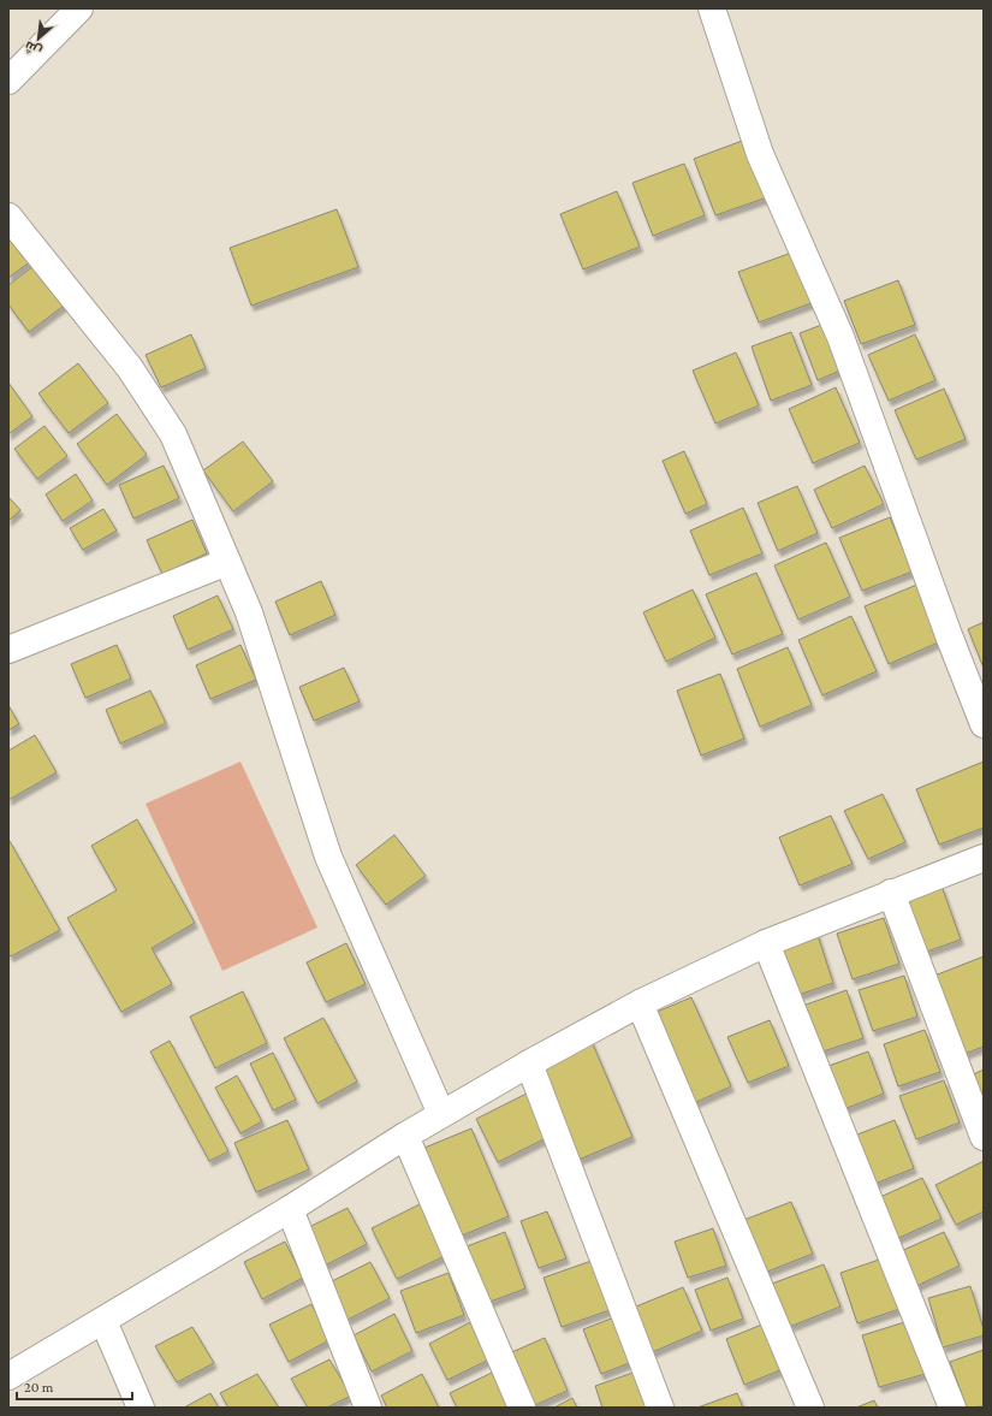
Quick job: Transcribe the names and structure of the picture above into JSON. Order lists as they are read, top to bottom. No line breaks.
{"scale_bar":"20 m","north":"bottom left"}
